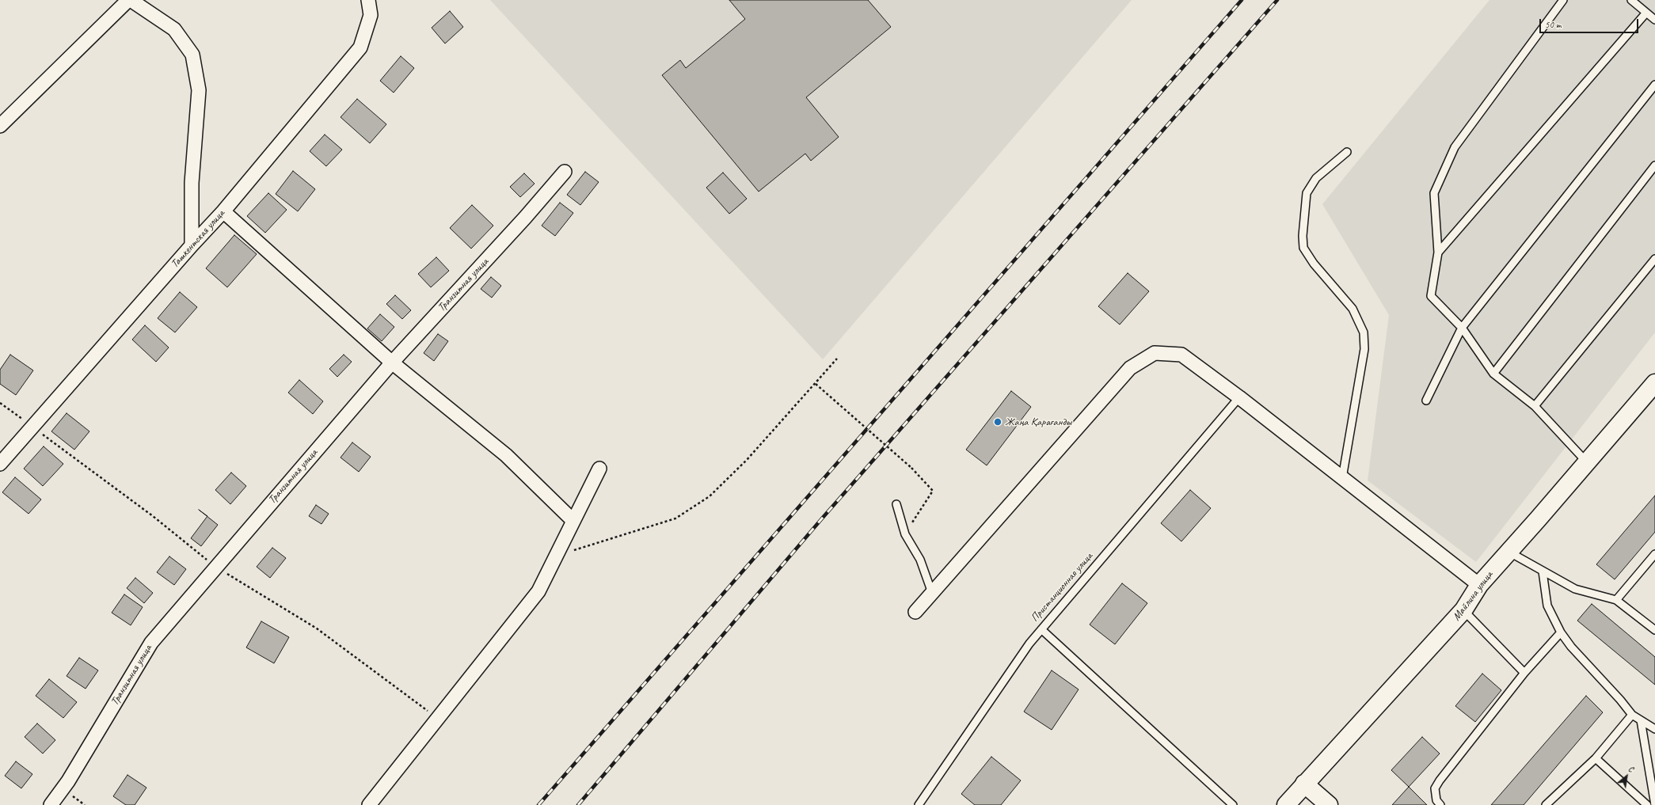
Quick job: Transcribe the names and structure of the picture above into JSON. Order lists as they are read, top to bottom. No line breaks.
{"streets":{"main road":["Майлина улица"],"street":["Ташкентская улица","Транзитная улица"],"lane":["Пристанционная улица"]},"places":["Жаңа Қарағанды"],"scale_bar":"50 m","north":"top right"}
